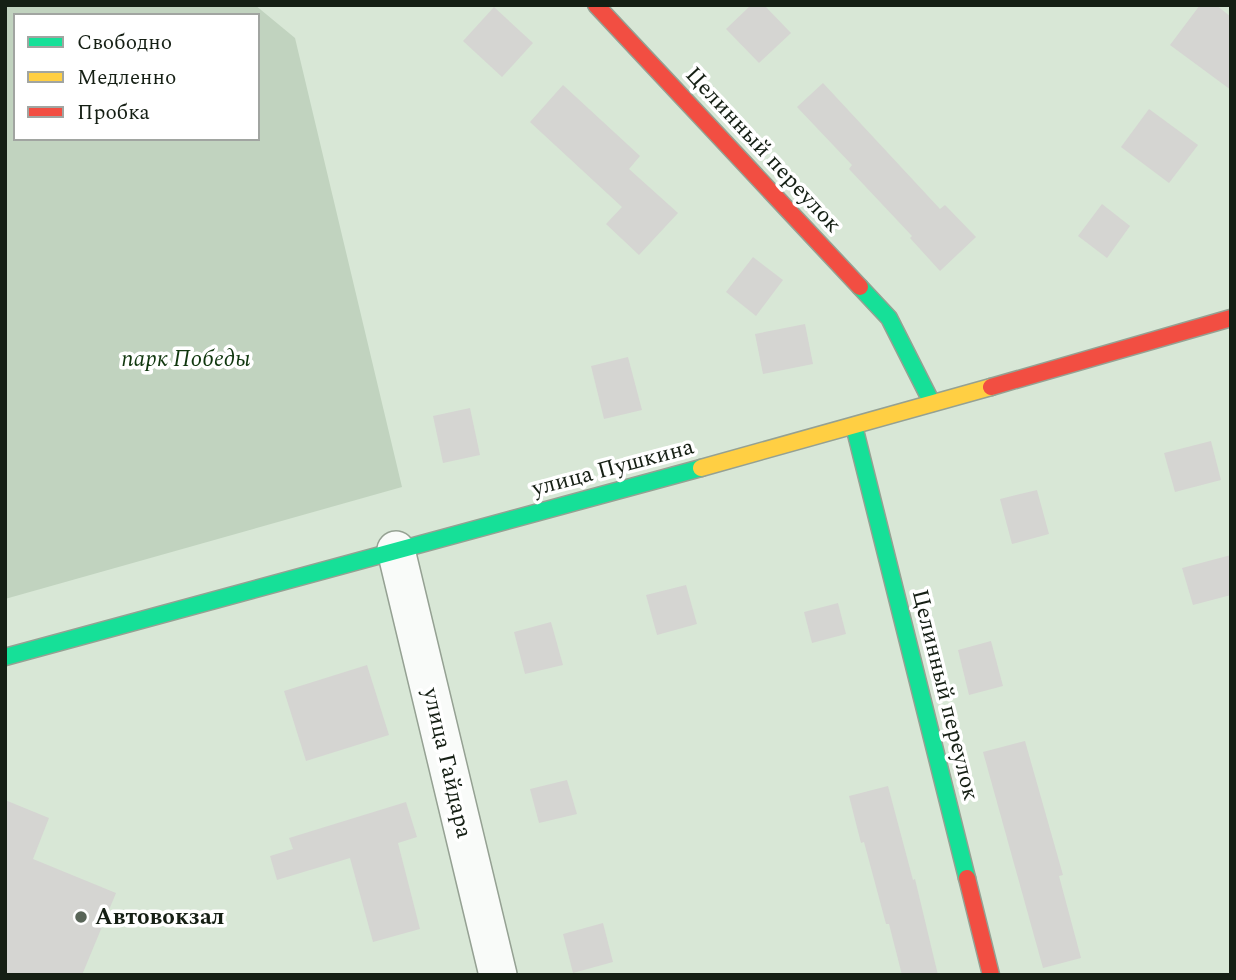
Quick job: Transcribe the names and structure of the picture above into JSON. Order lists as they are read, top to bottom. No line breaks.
{"streets":{"street":["Целинный переулок","улица Пушкина","улица Гайдара"]},"crossings":[["Целинный переулок","улица Пушкина"],["улица Пушкина","улица Гайдара"]],"parks":["парк Победы"],"places":["Автовокзал"],"legend":["Свободно","Медленно","Пробка"]}
